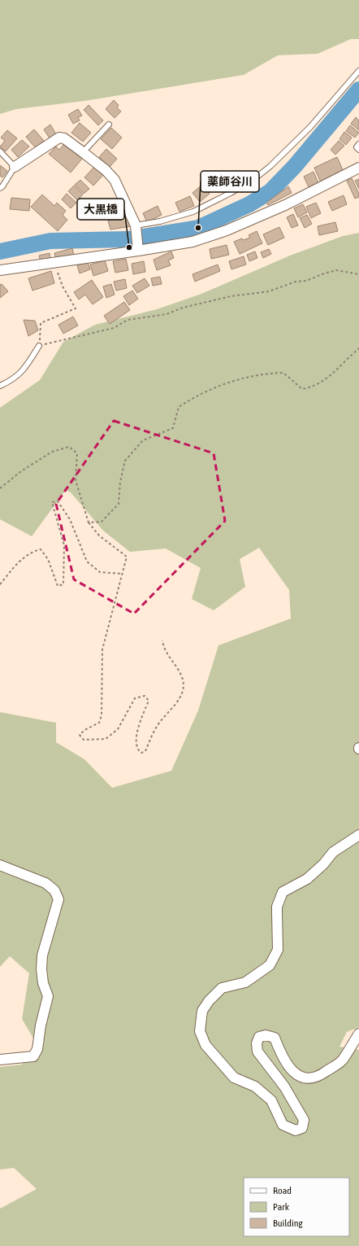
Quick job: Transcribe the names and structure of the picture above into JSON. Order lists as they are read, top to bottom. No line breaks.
{"places":["薬師谷川","大黒橋"],"legend":["Road","Park","Building"]}
